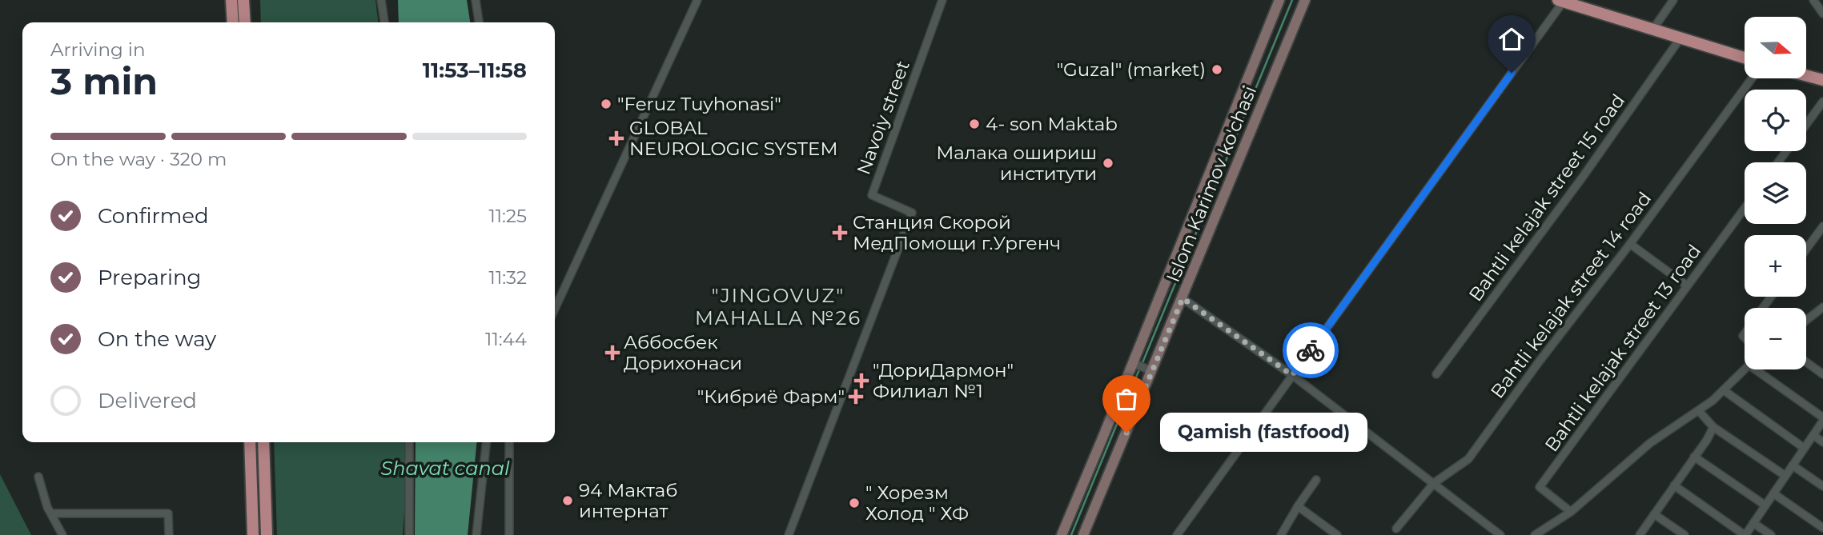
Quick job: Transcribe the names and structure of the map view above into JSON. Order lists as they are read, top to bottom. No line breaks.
{"streets":{"main road":["Islom Karimov ko'chasi"],"street":["Navoiy street","Bahtli kelajak street 15 road","Bahtli kelajak street 14 road","Bahtli kelajak street 13 road"]},"districts":["\"JINGOVUZ\" MAHALLA №26"],"water":["Shavat canal"],"places":{"other":["\"Guzal\" (market)","\"Feruz Tuyhonasi\"","4- son Maktab","Малака ошириш институти","Qamish (fastfood)","94 Мактаб интернат","\" Хорезм Холод \" ХФ"],"health":["GLOBAL NEUROLOGIC SYSTEM","Станция Скорой МедПомощи г.Ургенч","Аббосбек Дорихонаси","\"ДориДармон\" Филиал №1","\"Кибриё Фарм\""]},"north":"right","page":{"map_buttons":["+","−"],"heading":["3 min","Arriving in","11:53–11:58"],"bar":"On the way · 320 m","list":[["Confirmed","11:25"],["Preparing","11:32"],["On the way","11:44"],"Delivered"],"bubble":"Qamish (fastfood)"}}
